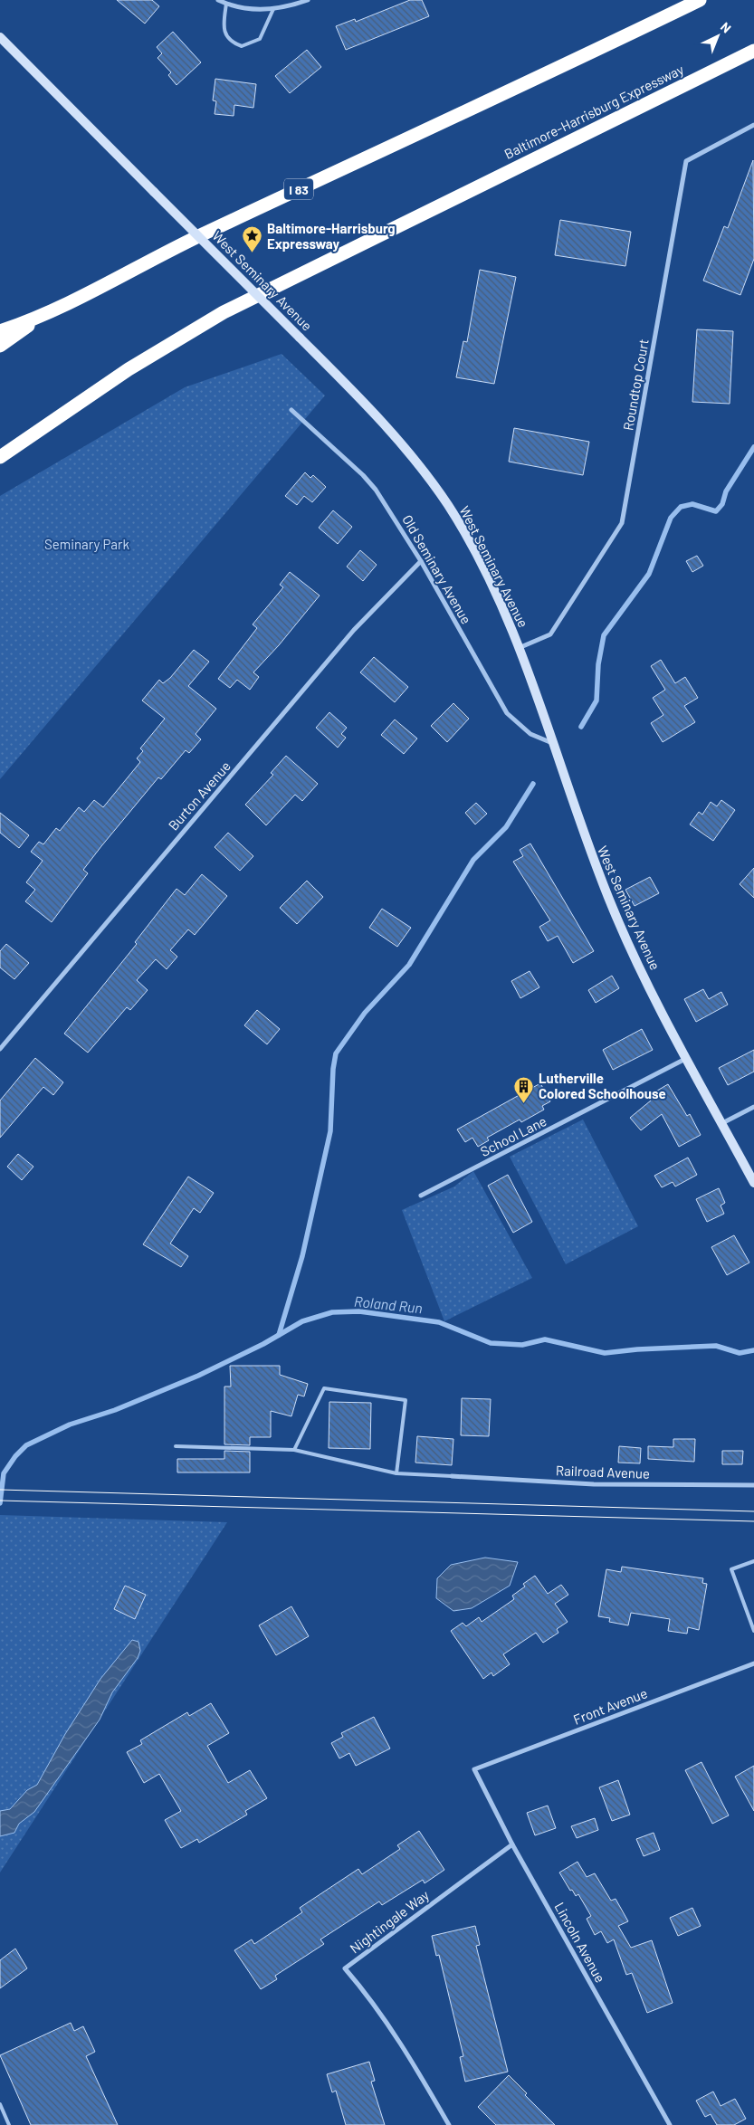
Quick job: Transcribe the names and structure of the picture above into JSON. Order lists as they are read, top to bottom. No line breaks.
{"streets":{"highway":["Baltimore-Harrisburg Expressway","I 83"],"main road":["West Seminary Avenue"],"street":["Roundtop Court","Old Seminary Avenue","Burton Avenue","School Lane","Railroad Avenue","Front Avenue","Nightingale Way","Lincoln Avenue"]},"crossings":[["West Seminary Avenue","Roundtop Court"],["West Seminary Avenue","Old Seminary Avenue"],["West Seminary Avenue","School Lane"],["Old Seminary Avenue","Burton Avenue"],["Front Avenue","Lincoln Avenue"],["Nightingale Way","Lincoln Avenue"]],"water":["Roland Run"],"parks":["Seminary Park"],"places":{"place":["Baltimore-Harrisburg Expressway"],"building":["Lutherville Colored Schoolhouse"]},"north":"top right"}
